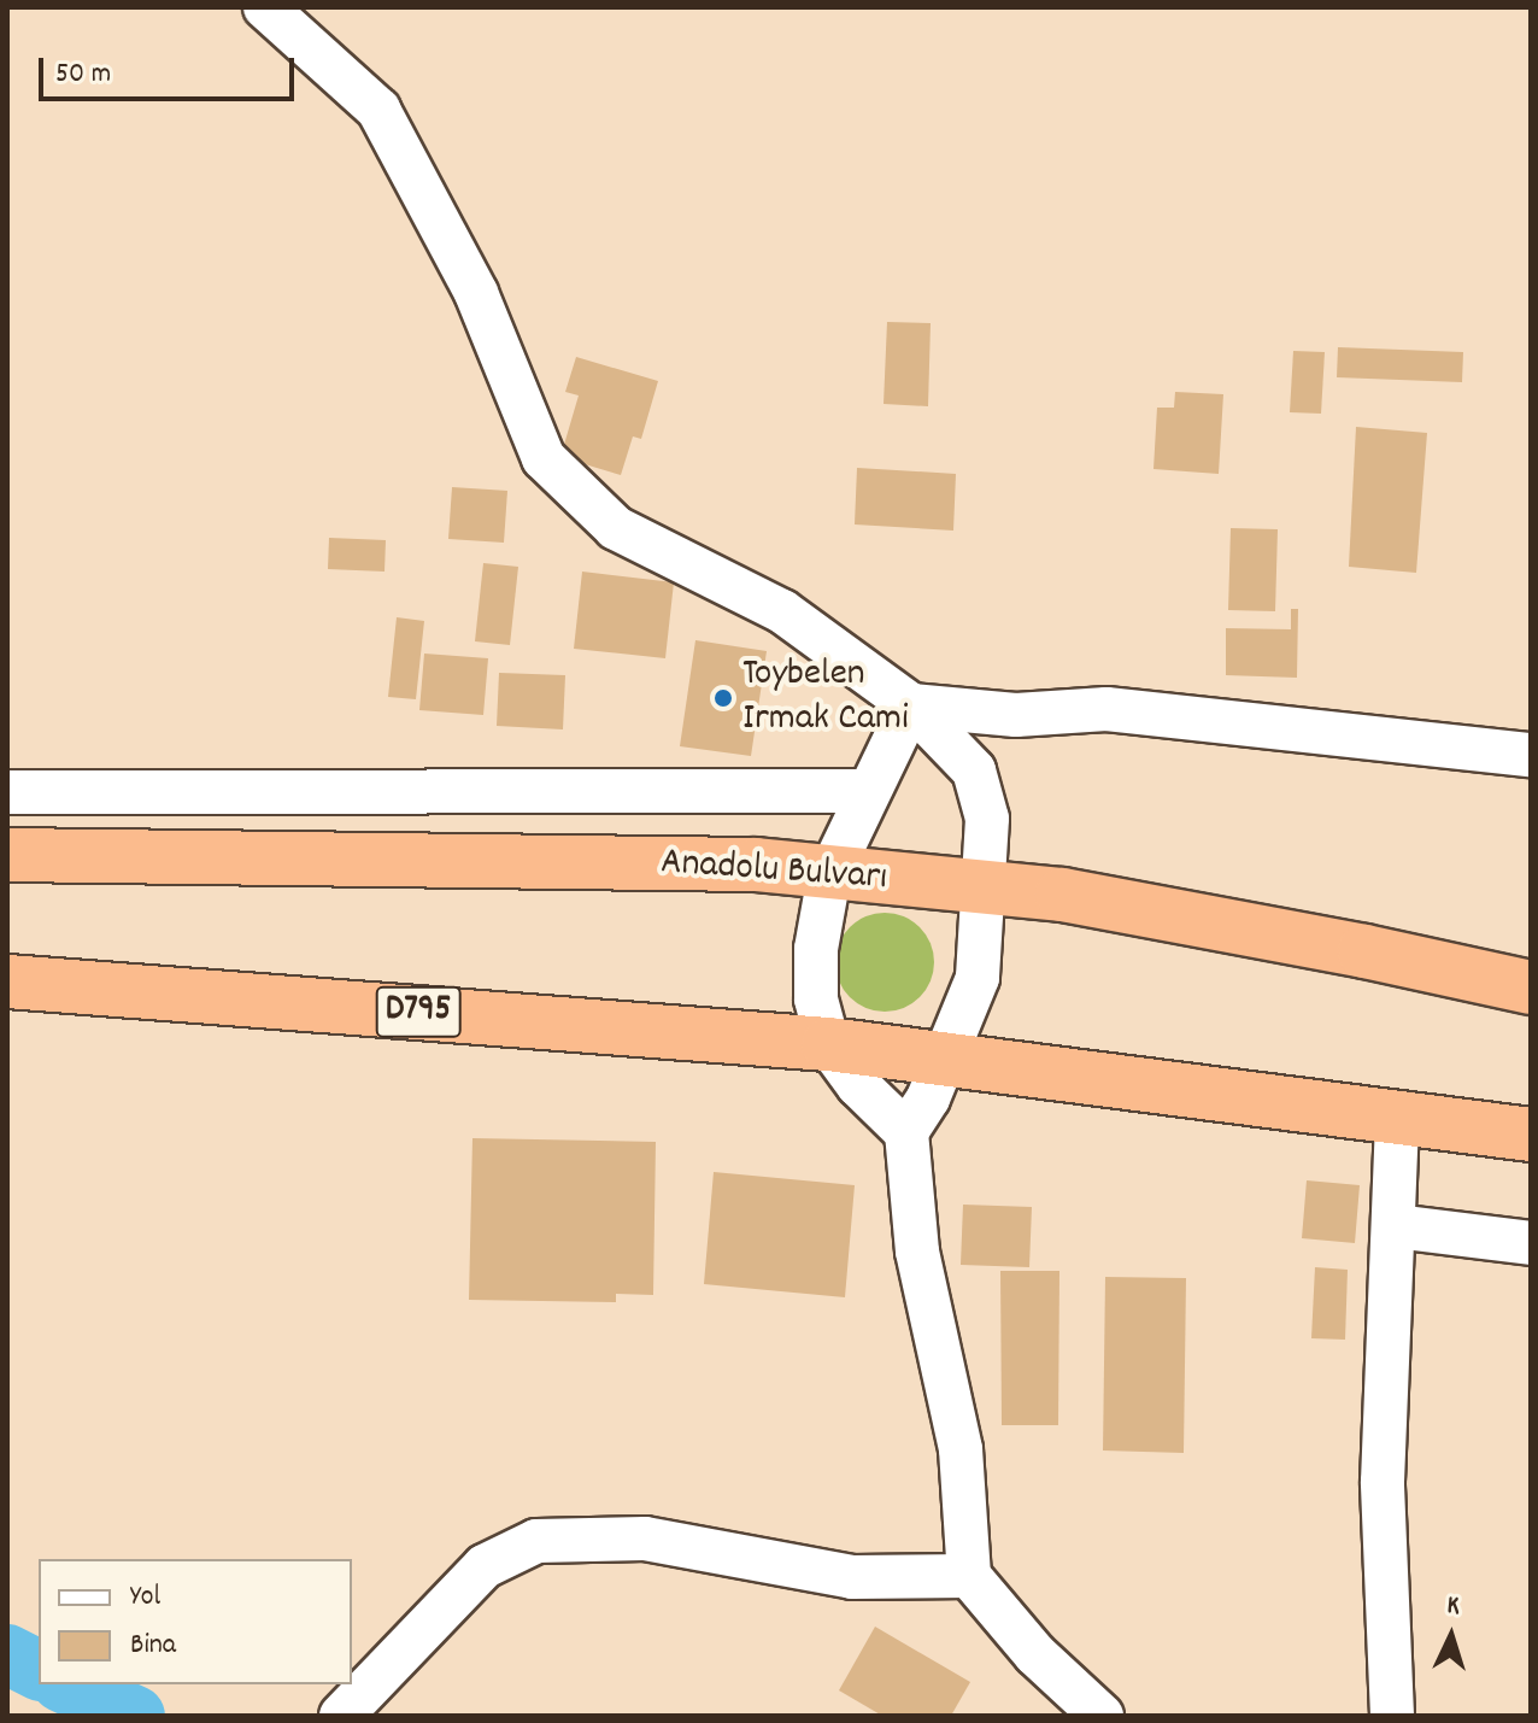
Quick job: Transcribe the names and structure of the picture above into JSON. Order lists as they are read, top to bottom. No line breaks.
{"streets":{"highway":["Anadolu Bulvarı","D795"]},"places":["Toybelen Irmak Cami"],"legend":["Yol","Bina"],"scale_bar":"50 m","north":"top"}
